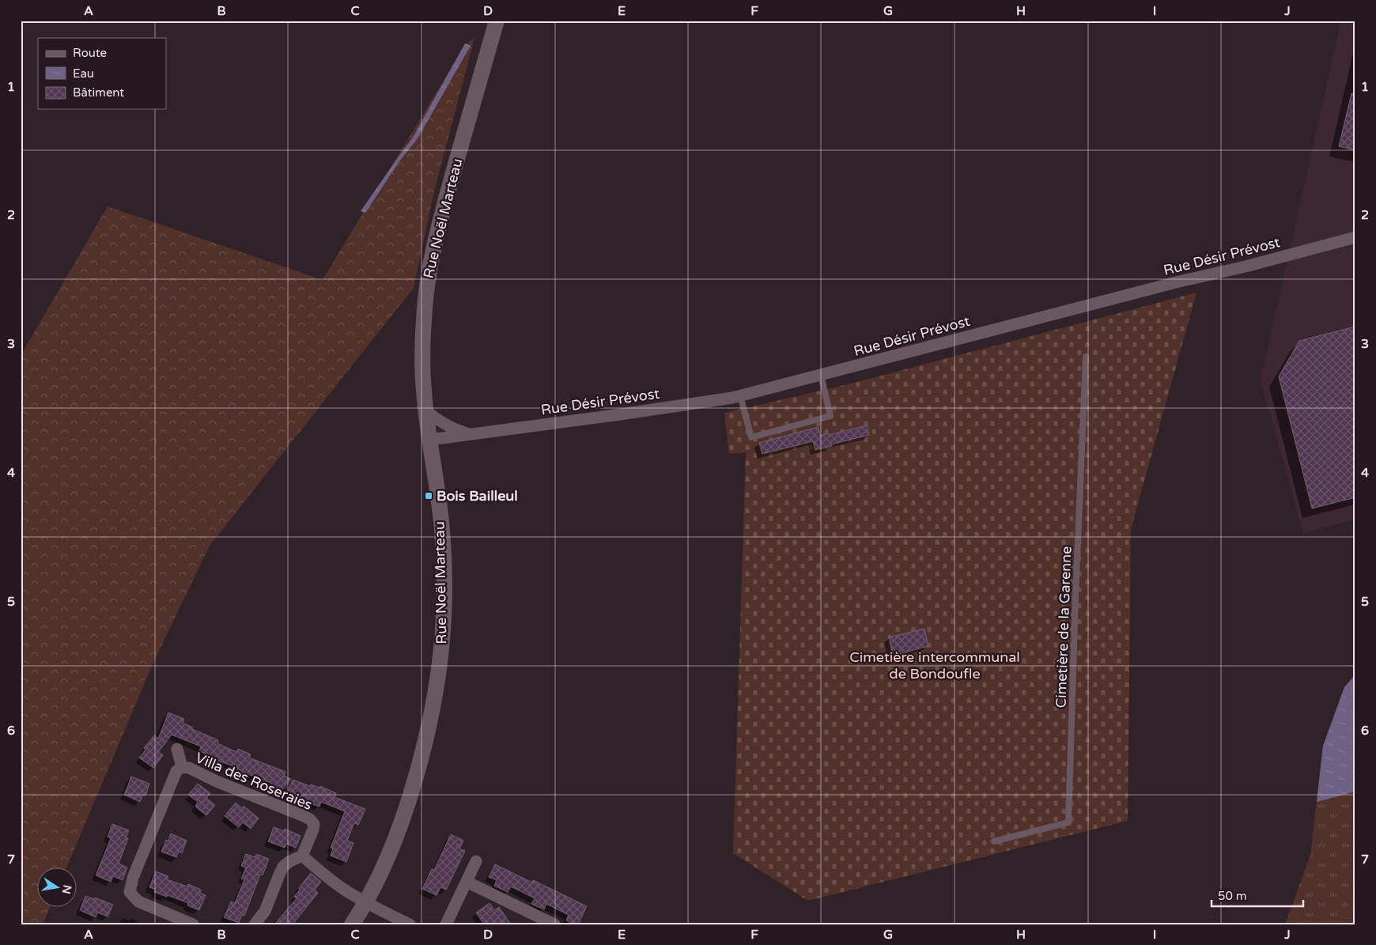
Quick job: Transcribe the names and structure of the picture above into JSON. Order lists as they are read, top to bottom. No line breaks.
{"streets":{"street":["Rue Noël Marteau","Rue Désir Prévost","Villa des Roseraies"],"lane":["Cimetière de la Garenne"]},"crossings":[["Rue Noël Marteau","Rue Désir Prévost"]],"parks":["Cimetière intercommunal de Bondoufle"],"places":{"transit":["Bois Bailleul"]},"legend":["Route","Eau","Bâtiment"],"scale_bar":"50 m","north":"right","grid":{"columns":["A","B","C","D","E","F","G","H","I","J"],"rows":["1","2","3","4","5","6","7"]}}
